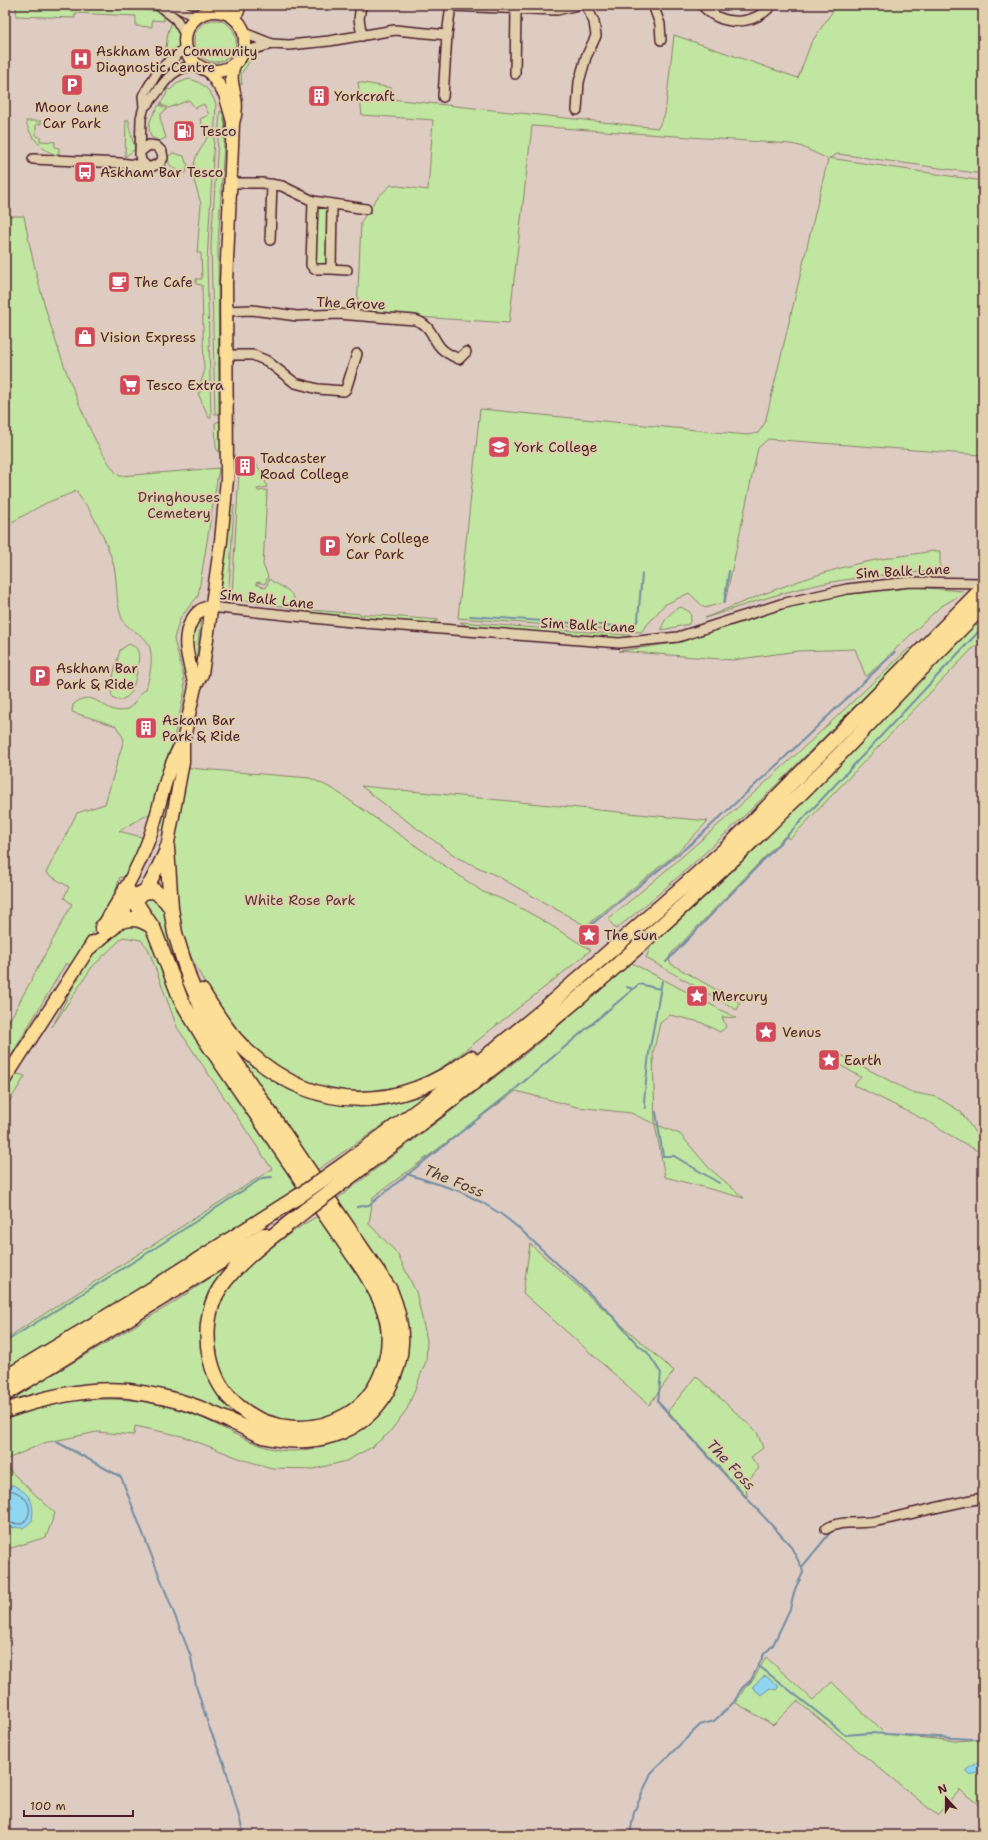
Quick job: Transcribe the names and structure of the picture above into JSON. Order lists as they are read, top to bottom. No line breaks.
{"streets":{"street":["The Grove","Sim Balk Lane"]},"water":["The Foss"],"parks":["Dringhouses Cemetery","White Rose Park"],"places":{"hospital":["Askham Bar Community Diagnostic Centre"],"parking":["Moor Lane Car Park","York College Car Park","Askham Bar Park & Ride"],"building":["Yorkcraft","Tadcaster Road College","Askam Bar Park & Ride"],"fuel station":["Tesco"],"bus stop":["Askham Bar Tesco"],"cafe":["The Cafe"],"shop":["Vision Express"],"supermarket":["Tesco Extra"],"school or university":["York College"],"place":["The Sun","Mercury","Venus","Earth"]},"scale_bar":"100 m","north":"top"}
